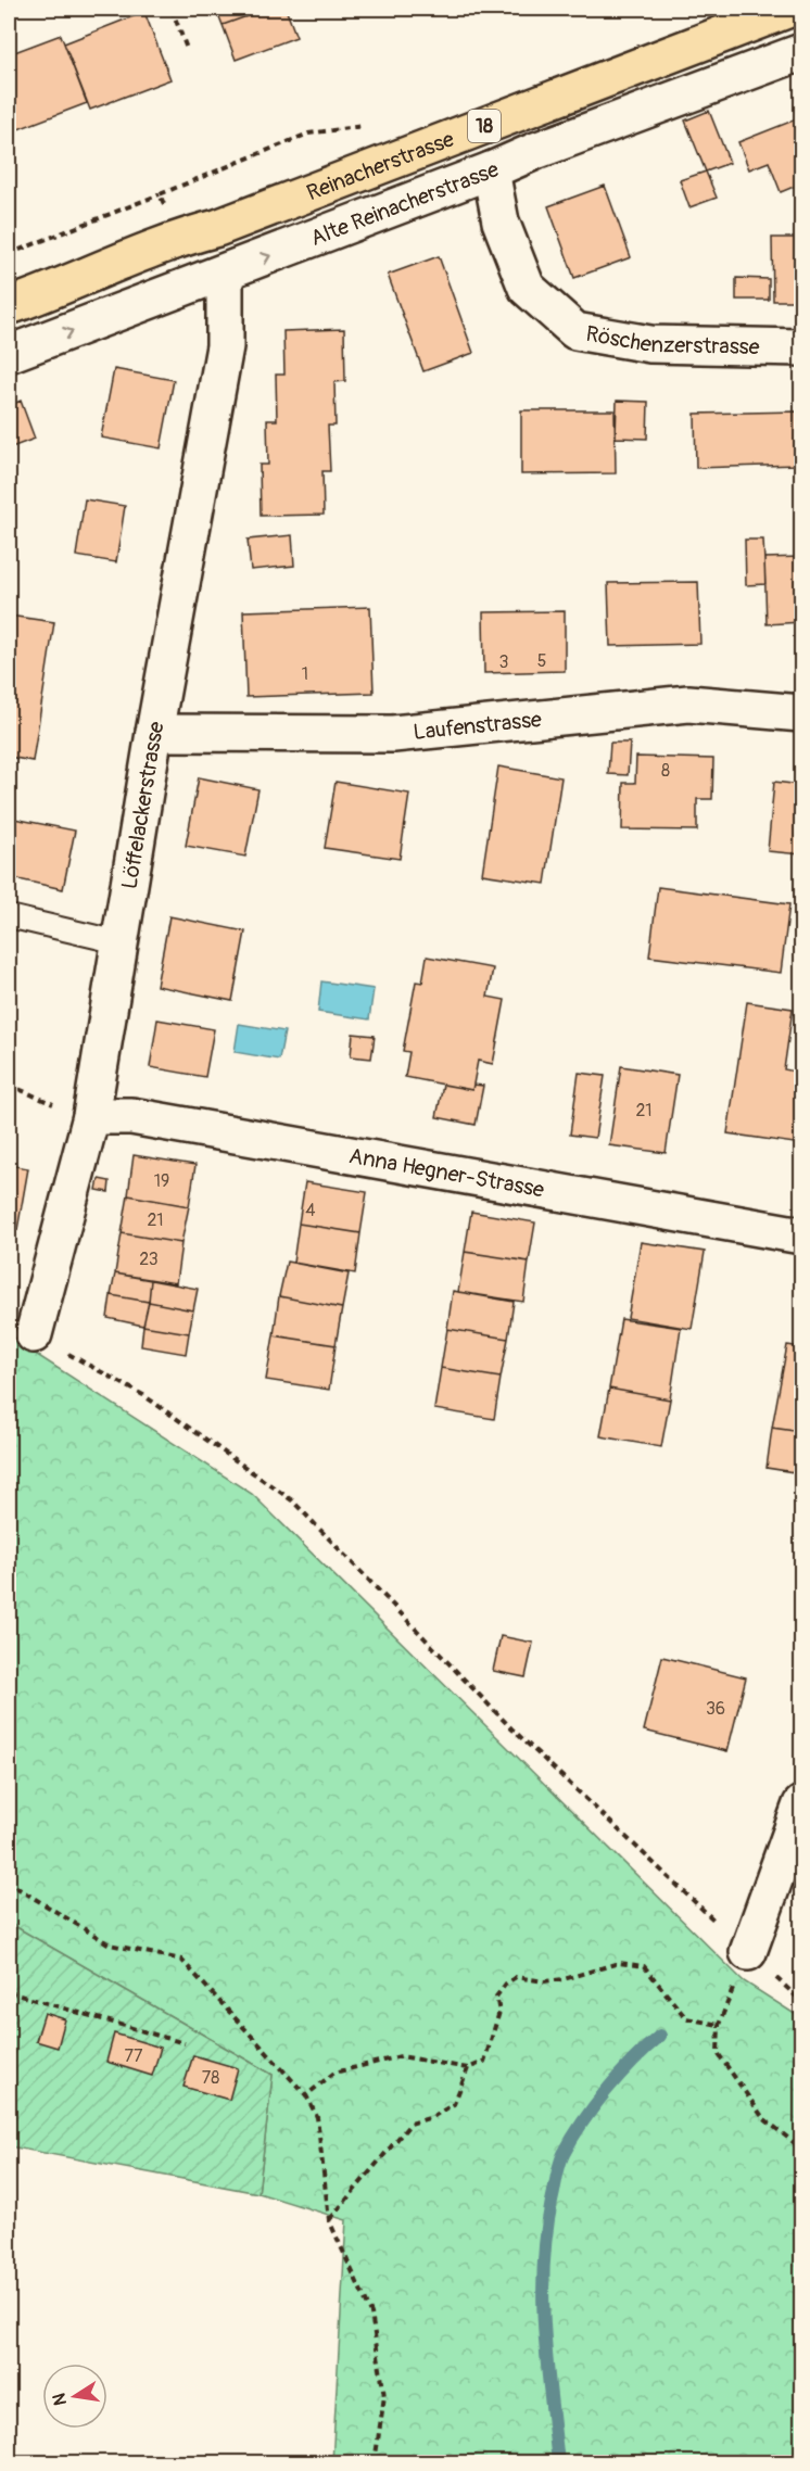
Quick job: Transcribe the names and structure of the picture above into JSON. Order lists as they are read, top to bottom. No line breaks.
{"streets":{"main road":["18","Reinacherstrasse"],"street":["Alte Reinacherstrasse","Röschenzerstrasse","Laufenstrasse","Löffelackerstrasse","Anna Hegner-Strasse"]},"crossings":[["Alte Reinacherstrasse","Röschenzerstrasse"],["Alte Reinacherstrasse","Löffelackerstrasse"],["Laufenstrasse","Löffelackerstrasse"],["Löffelackerstrasse","Anna Hegner-Strasse"]],"one_way":["Alte Reinacherstrasse"],"house_numbers":["5","3","1","8","21","19","4","21","23","36","77","78"],"north":"left"}
